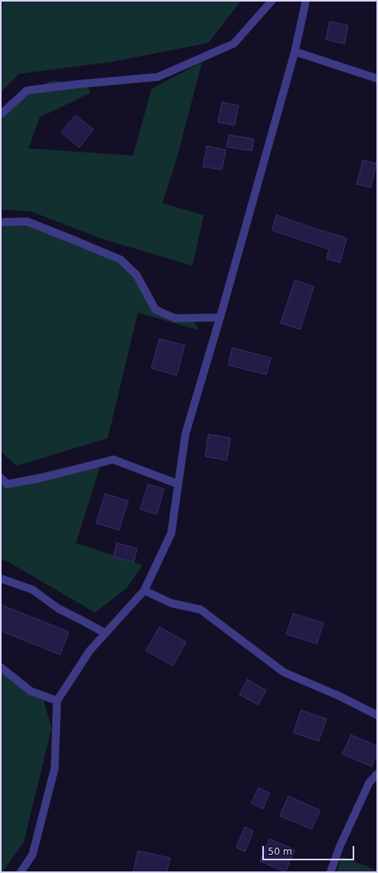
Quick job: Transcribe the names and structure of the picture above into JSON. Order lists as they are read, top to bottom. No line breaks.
{"scale_bar":"50 m"}
